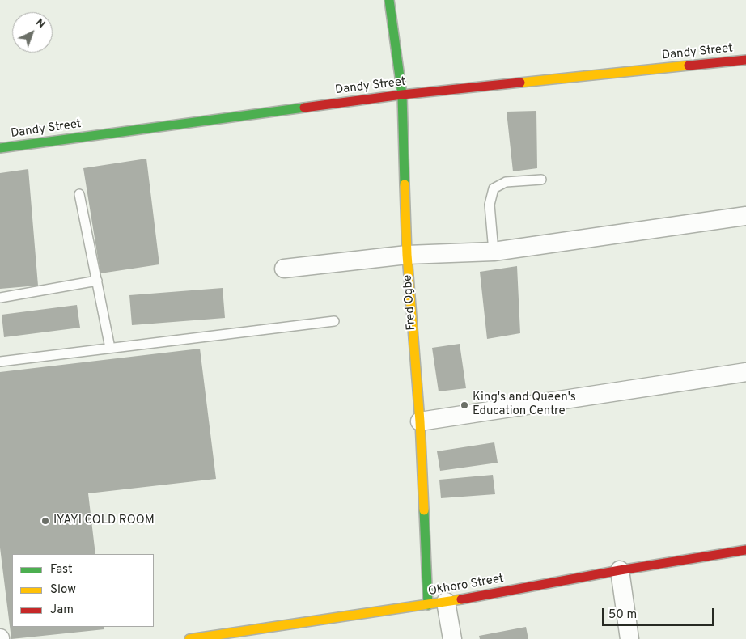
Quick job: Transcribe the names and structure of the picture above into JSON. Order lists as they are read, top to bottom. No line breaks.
{"streets":{"street":["Dandy Street","Fred Ogbe","Okhoro Street"]},"crossings":[["Dandy Street","Fred Ogbe"],["Fred Ogbe","Okhoro Street"]],"places":["King's and Queen's Education Centre","IYAYI COLD ROOM"],"legend":["Fast","Slow","Jam"],"scale_bar":"50 m","north":"top right"}
